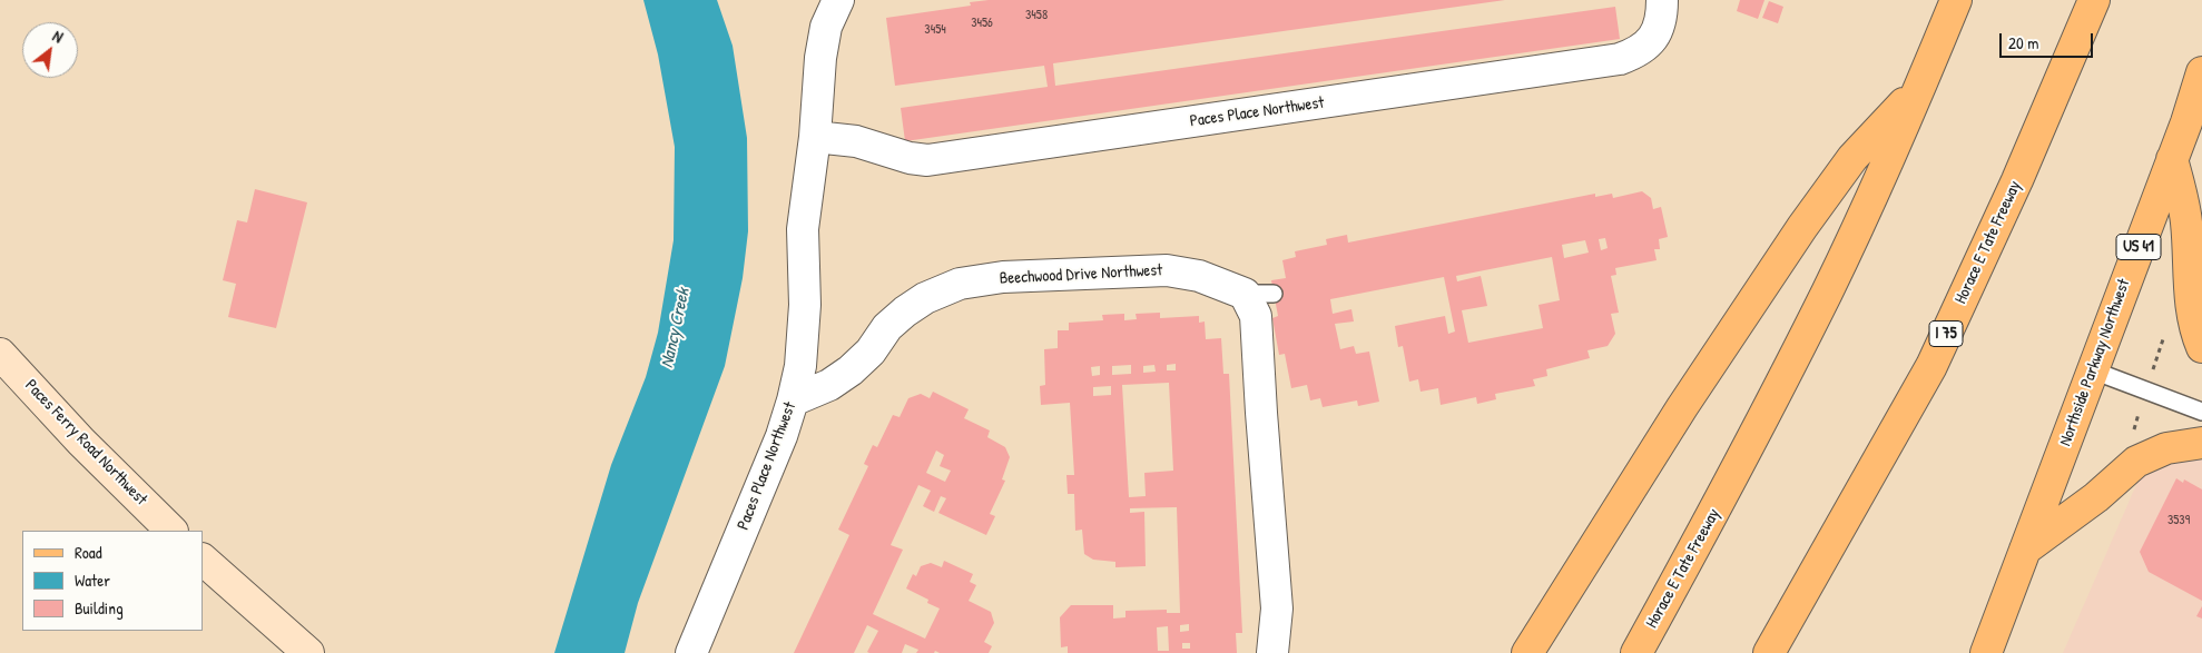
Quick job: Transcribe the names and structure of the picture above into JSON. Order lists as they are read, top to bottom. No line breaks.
{"streets":{"main road":["Horace E Tate Freeway","US 41","I 75","Northside Parkway Northwest"],"street":["Paces Place Northwest","Beechwood Drive Northwest","Paces Ferry Road Northwest"]},"crossings":[["Paces Place Northwest","Beechwood Drive Northwest"]],"water":["Nancy Creek"],"house_numbers":["3458","3456","3454","3539"],"legend":["Road","Water","Building"],"scale_bar":"20 m","north":"top right"}
